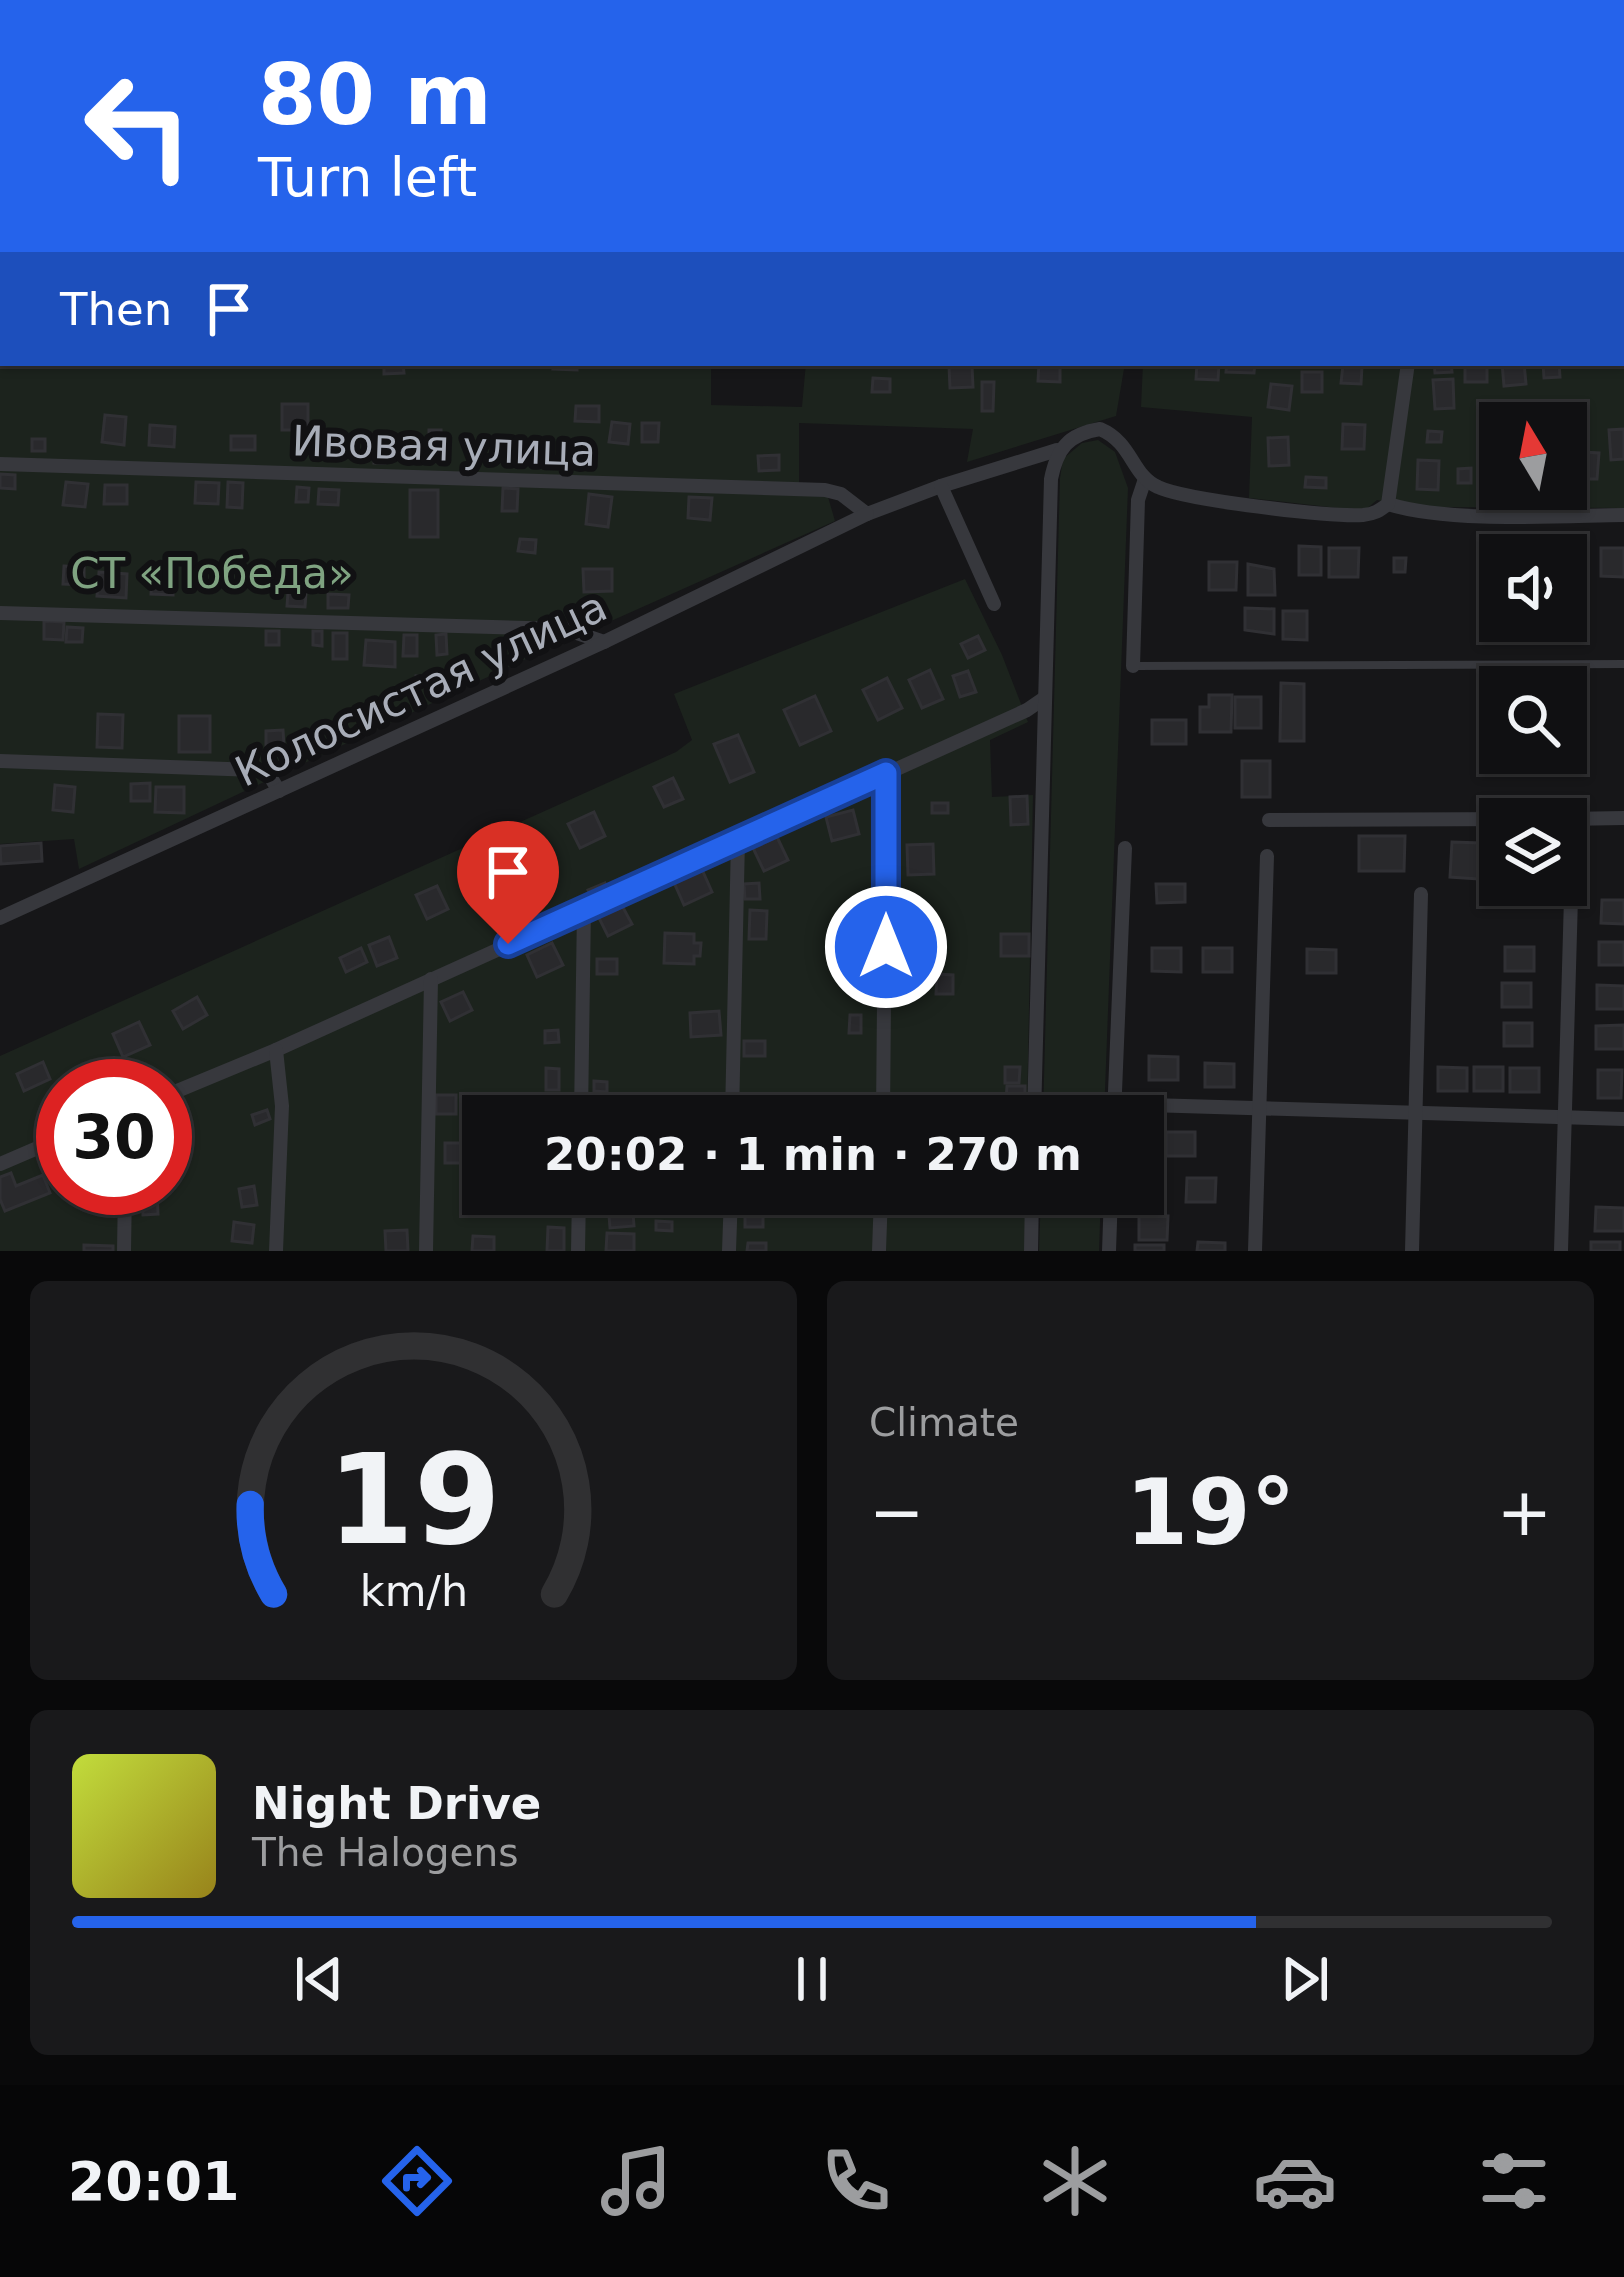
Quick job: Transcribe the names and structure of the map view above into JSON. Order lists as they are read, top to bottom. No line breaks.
{"streets":{"street":["Ивовая улица","Колосистая улица"]},"crossings":[["Ивовая улица","Колосистая улица"]],"parks":["СТ «Победа»"],"north":"top","page":{"turn":["80 m","Turn left"],"then":"Then","limit":"30","trip":"20:02 · 1 min · 270 m","tile":"Climate","heat":["−","19°","+"],"song":["Night Drive","The Halogens"],"tabs":"20:01","gauge":["19","km/h"]}}
